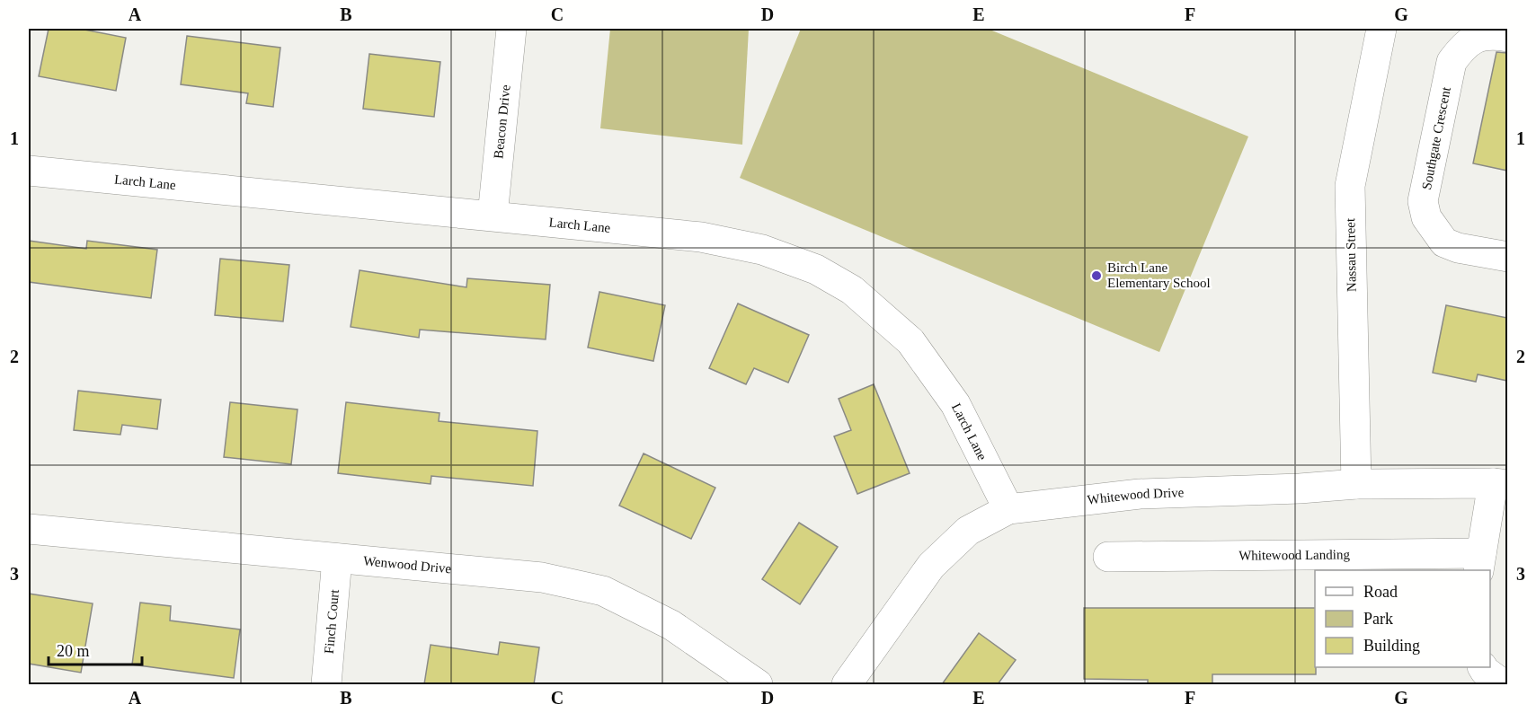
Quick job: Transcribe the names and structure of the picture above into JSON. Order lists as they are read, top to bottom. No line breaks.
{"streets":{"street":["Beacon Drive","Southgate Crescent","Larch Lane","Nassau Street","Whitewood Drive","Whitewood Landing","Wenwood Drive","Finch Court"]},"crossings":[["Beacon Drive","Larch Lane"],["Larch Lane","Whitewood Drive"],["Nassau Street","Whitewood Drive"],["Whitewood Drive","Whitewood Landing"],["Wenwood Drive","Finch Court"]],"places":["Birch Lane Elementary School"],"legend":["Road","Park","Building"],"scale_bar":"20 m","grid":{"columns":["A","B","C","D","E","F","G"],"rows":["1","2","3"]}}
